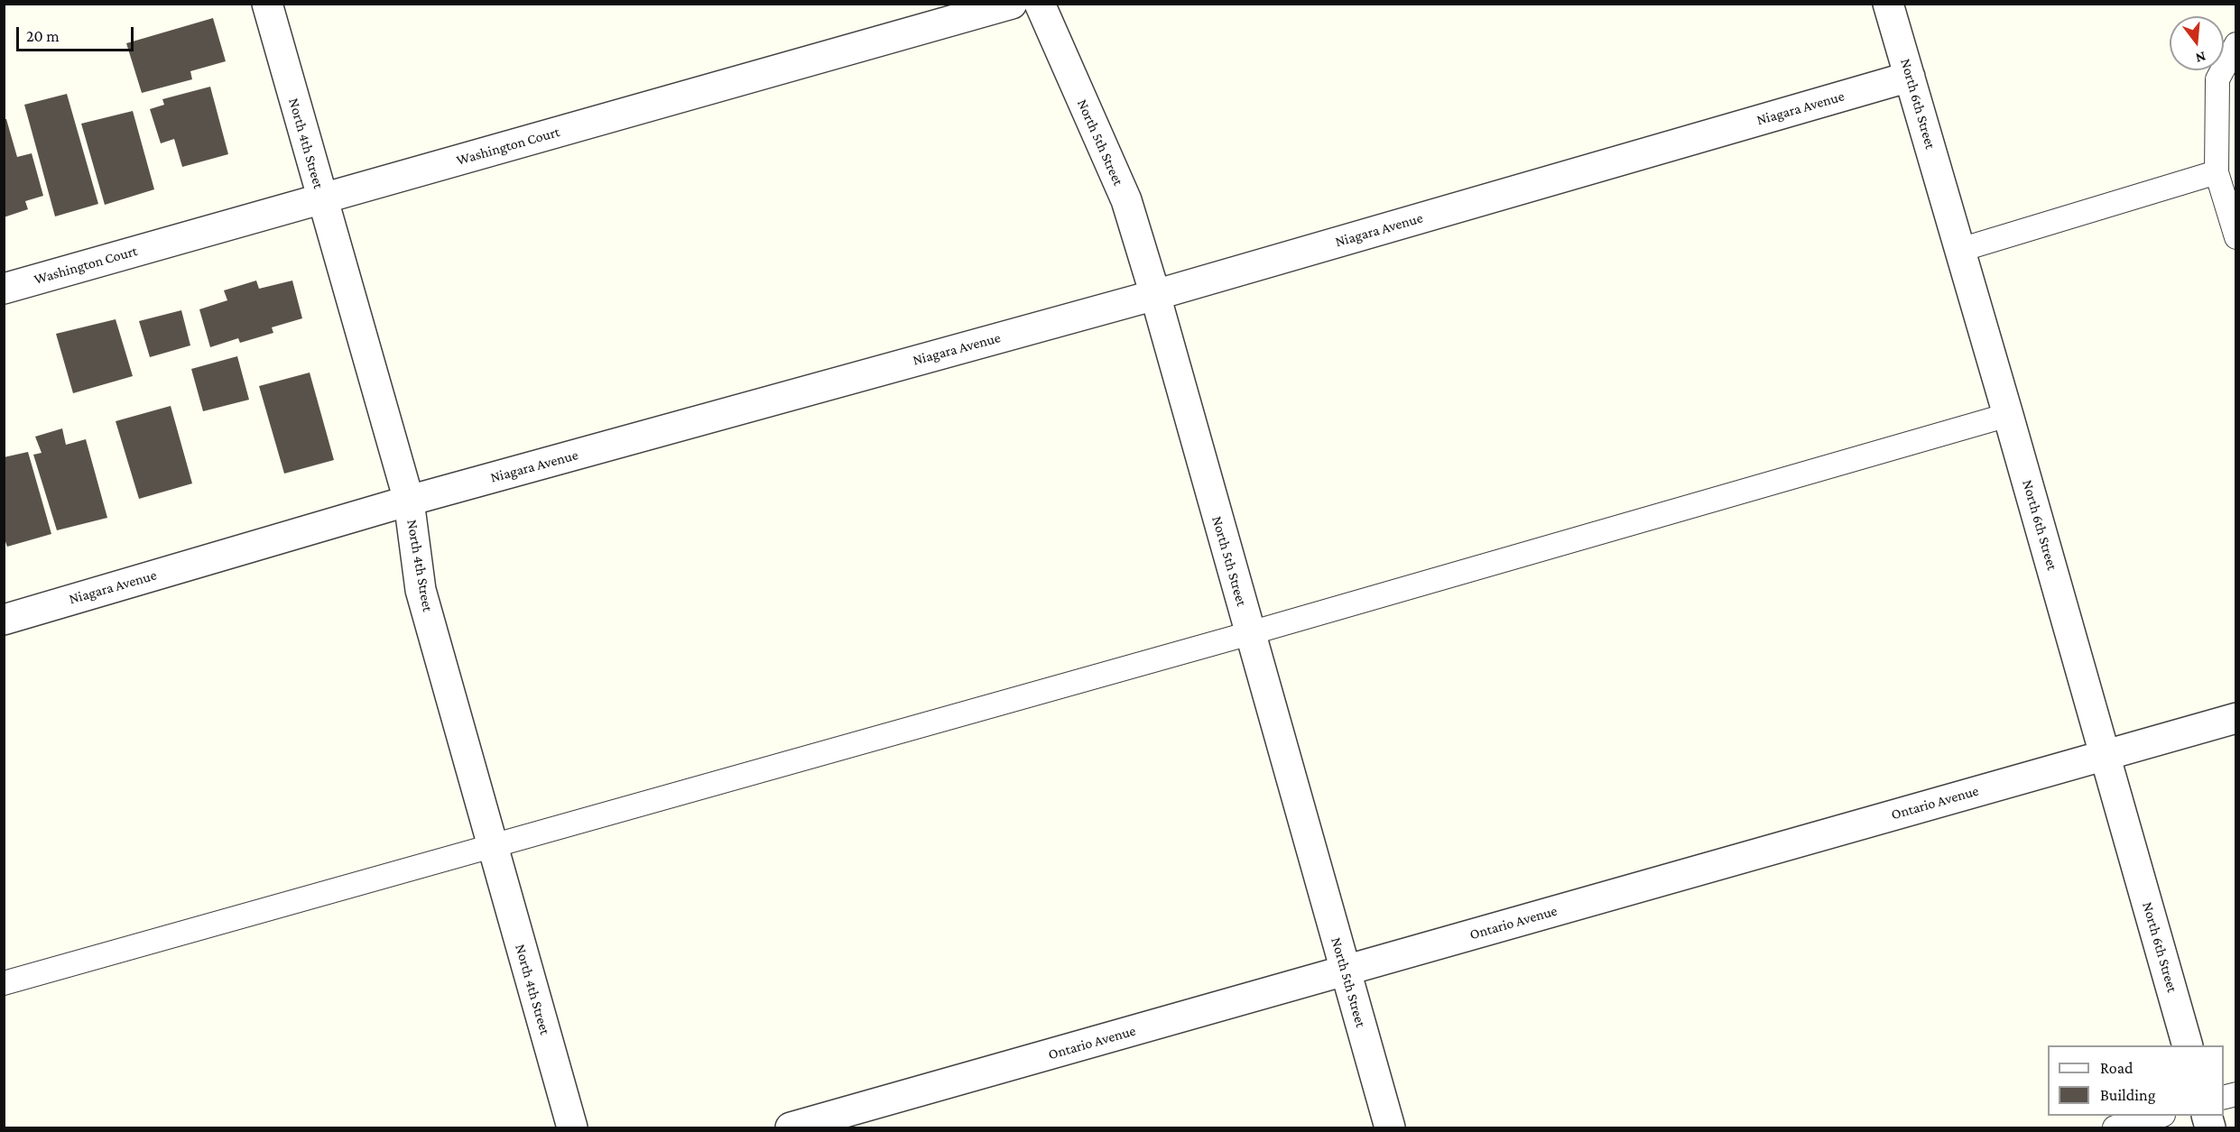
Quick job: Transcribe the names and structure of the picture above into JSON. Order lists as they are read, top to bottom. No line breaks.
{"streets":{"street":["North 6th Street","Niagara Avenue","North 5th Street","North 4th Street","Washington Court","Ontario Avenue"]},"crossings":[["North 6th Street","Niagara Avenue"],["North 6th Street","Ontario Avenue"],["Niagara Avenue","North 5th Street"],["Niagara Avenue","North 4th Street"],["North 5th Street","Ontario Avenue"],["North 4th Street","Washington Court"]],"legend":["Road","Building"],"scale_bar":"20 m","north":"bottom"}
